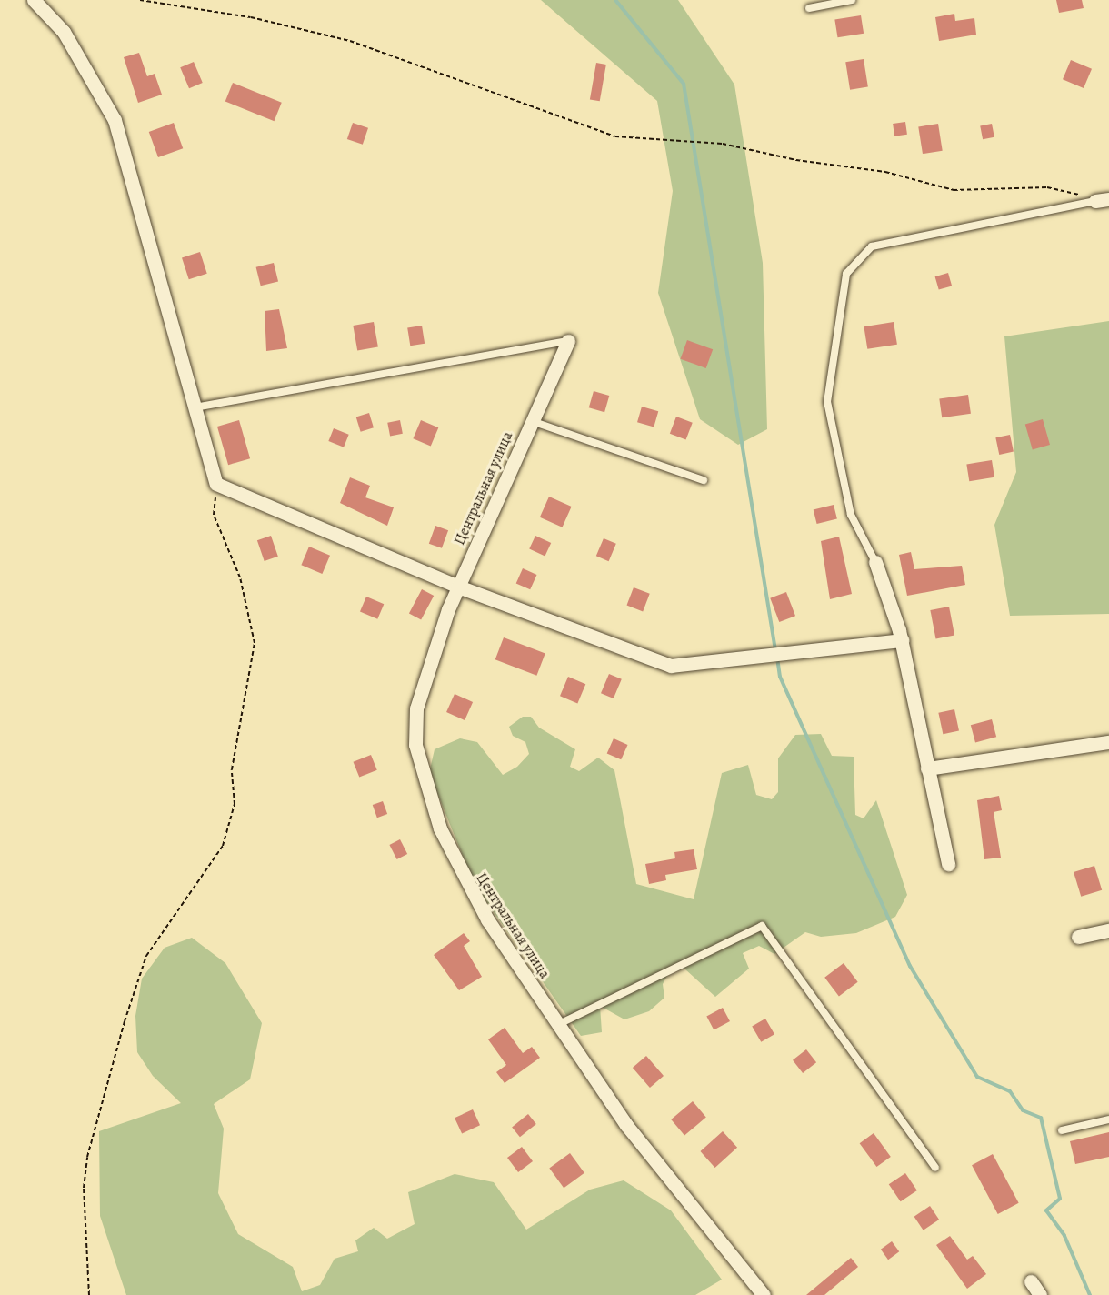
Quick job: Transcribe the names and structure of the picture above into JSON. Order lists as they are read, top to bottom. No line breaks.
{"streets":{"street":["Центральная улица"]}}
